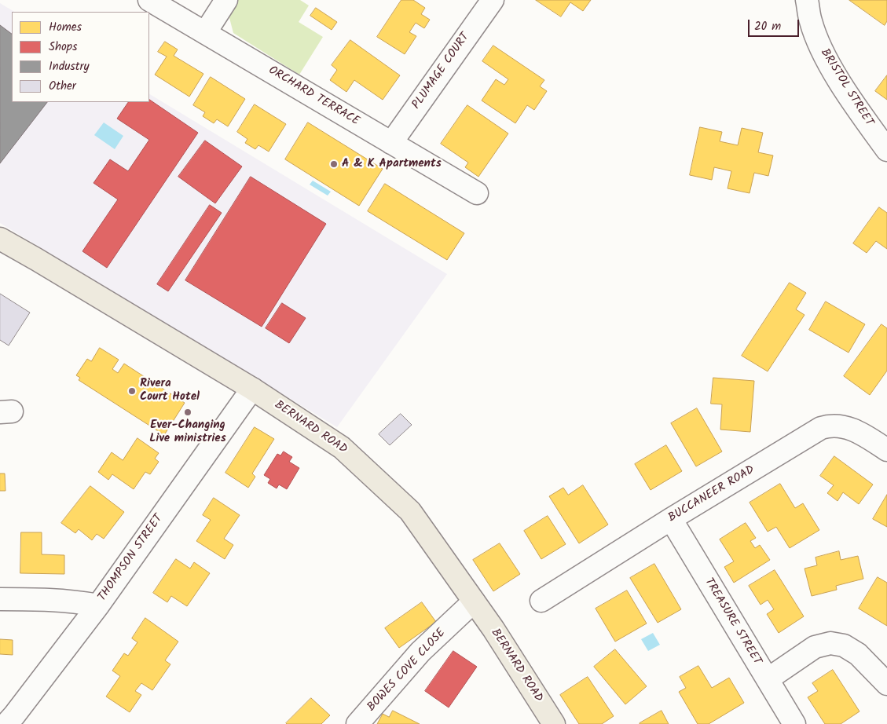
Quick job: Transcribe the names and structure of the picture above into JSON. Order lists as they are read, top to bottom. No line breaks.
{"streets":{"main road":["BERNARD ROAD"],"street":["PLUMAGE COURT","BRISTOL STREET","ORCHARD TERRACE","BUCCANEER ROAD","THOMPSON STREET","TREASURE STREET","BOWES COVE CLOSE"]},"crossings":[["PLUMAGE COURT","ORCHARD TERRACE"],["BERNARD ROAD","THOMPSON STREET"],["BERNARD ROAD","BOWES COVE CLOSE"],["BUCCANEER ROAD","TREASURE STREET"]],"places":["A & K Apartments","Rivera Court Hotel","Ever-Changing Live ministries"],"legend":["Homes","Shops","Industry","Other"],"scale_bar":"20 m"}
